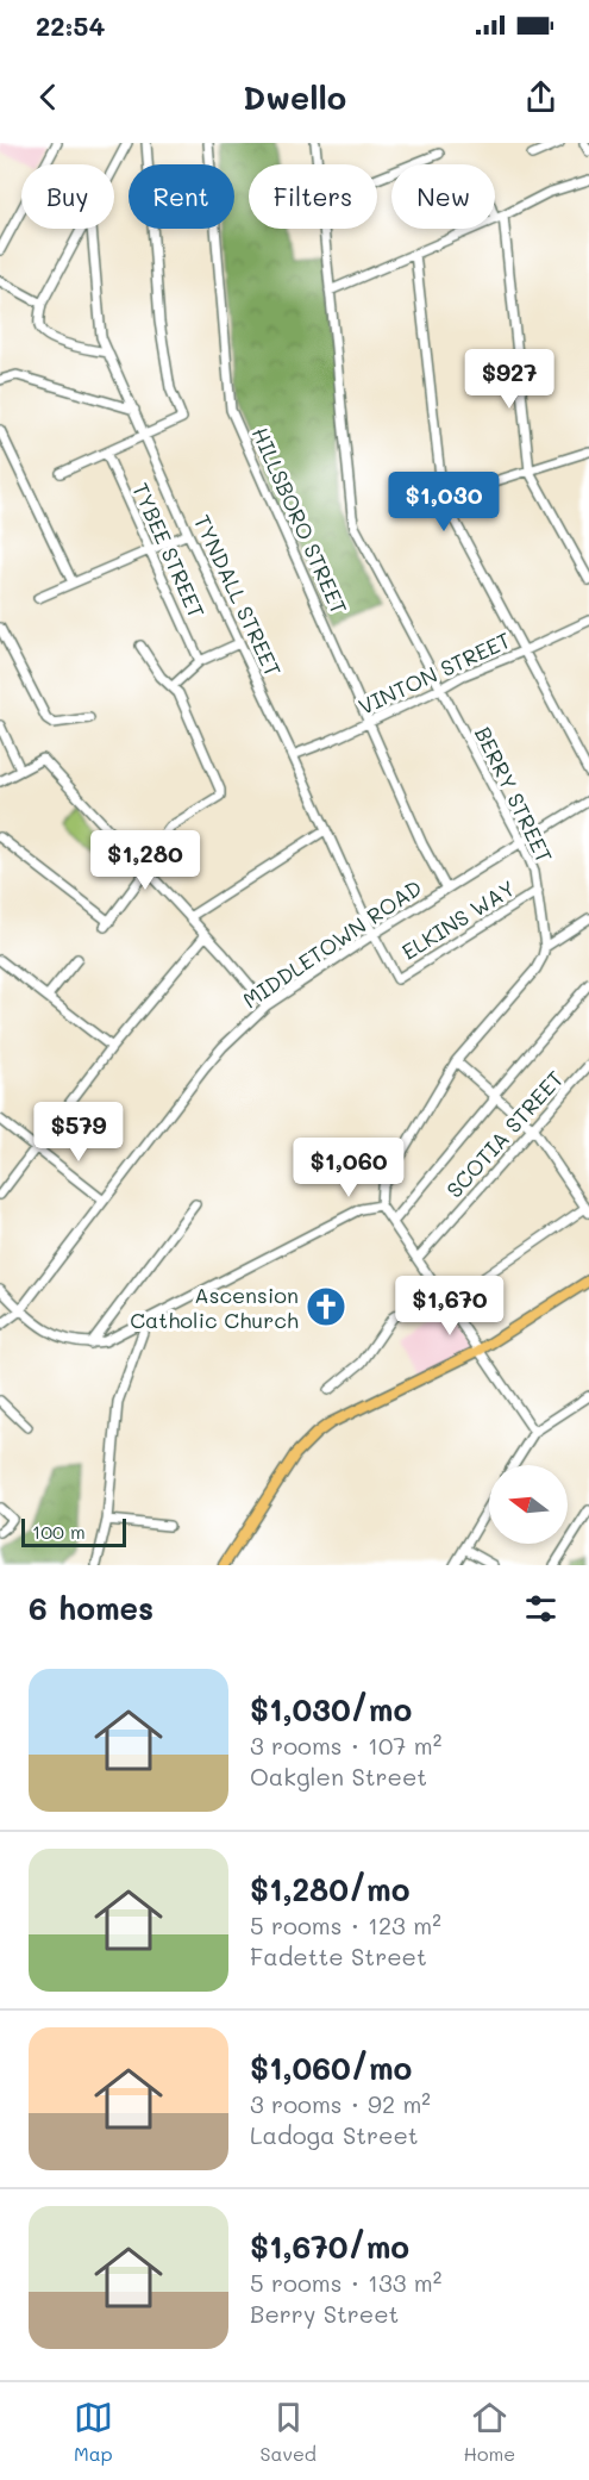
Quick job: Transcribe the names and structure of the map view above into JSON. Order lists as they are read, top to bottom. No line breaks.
{"streets":{"street":["HILLSBORO STREET","TYBEE STREET","TYNDALL STREET","VINTON STREET","BERRY STREET","ELKINS WAY","MIDDLETOWN ROAD","SCOTIA STREET"]},"crossings":[["HILLSBORO STREET","VINTON STREET"],["HILLSBORO STREET","MIDDLETOWN ROAD"],["TYNDALL STREET","VINTON STREET"],["TYNDALL STREET","ELKINS WAY"],["TYNDALL STREET","MIDDLETOWN ROAD"],["VINTON STREET","BERRY STREET"],["BERRY STREET","ELKINS WAY"],["BERRY STREET","MIDDLETOWN ROAD"]],"places":{"church":["Ascension Catholic Church"]},"scale_bar":"100 m","north":"left","page":{"status":"22:54","header":"Dwello","chip":["Buy","Rent","Filters","New"],"price":["$927","$1,030","$1,280","$579","$1,060","$1,670"],"scale":"100 m","heading":"6 homes","list":[{"name":"$1,030/mo","note":"3 rooms · 107 m² · Oakglen Street"},{"name":"$1,280/mo","note":"5 rooms · 123 m² · Fadette Street"},{"name":"$1,060/mo","note":"3 rooms · 92 m² · Ladoga Street"},{"name":"$1,670/mo","note":"5 rooms · 133 m² · Berry Street"}],"tabs":["Map","Saved","Home"]}}
